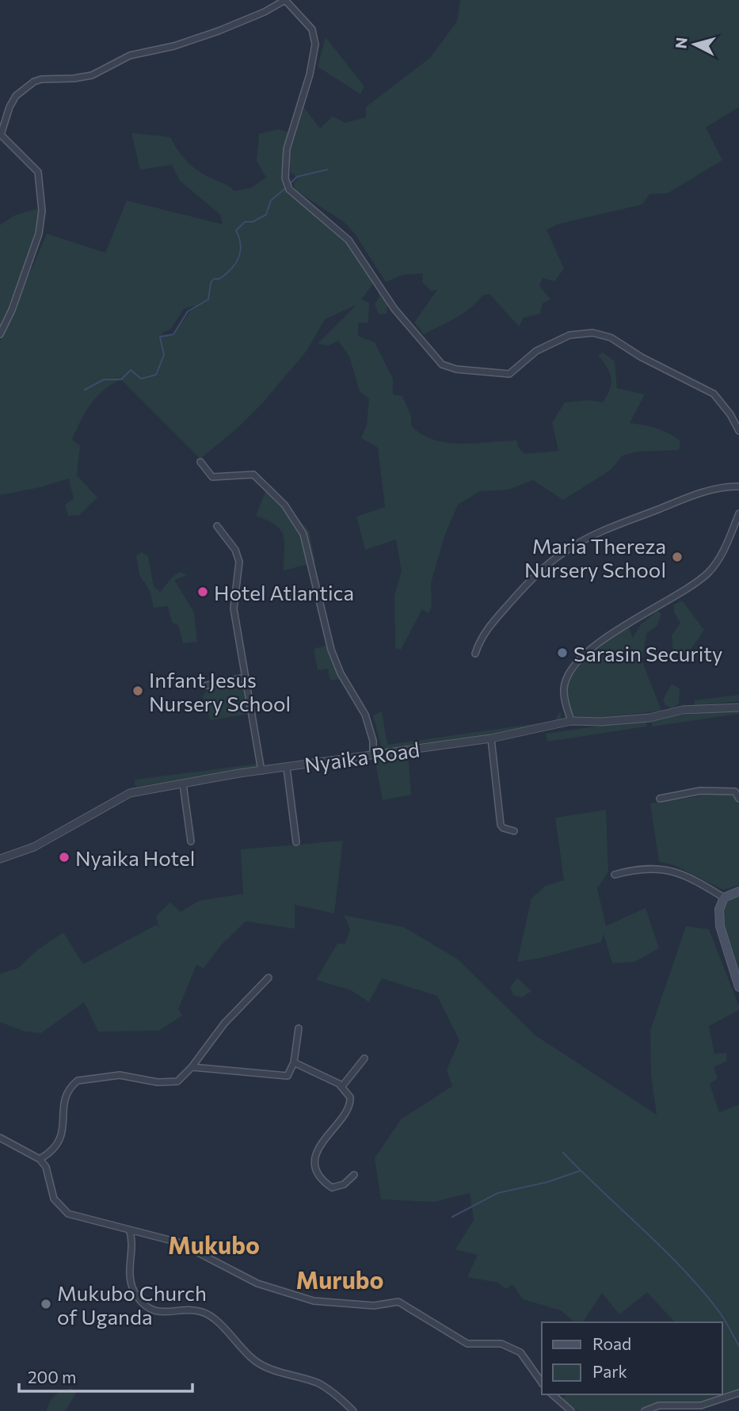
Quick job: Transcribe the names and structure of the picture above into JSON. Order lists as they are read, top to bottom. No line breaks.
{"streets":{"street":["Nyaika Road"]},"districts":["Mukubo","Murubo"],"places":["Maria Thereza Nursery School","Hotel Atlantica","Sarasin Security","Infant Jesus Nursery School","Nyaika Hotel","Mukubo Church of Uganda"],"legend":["Road","Park"],"scale_bar":"200 m","north":"left"}
